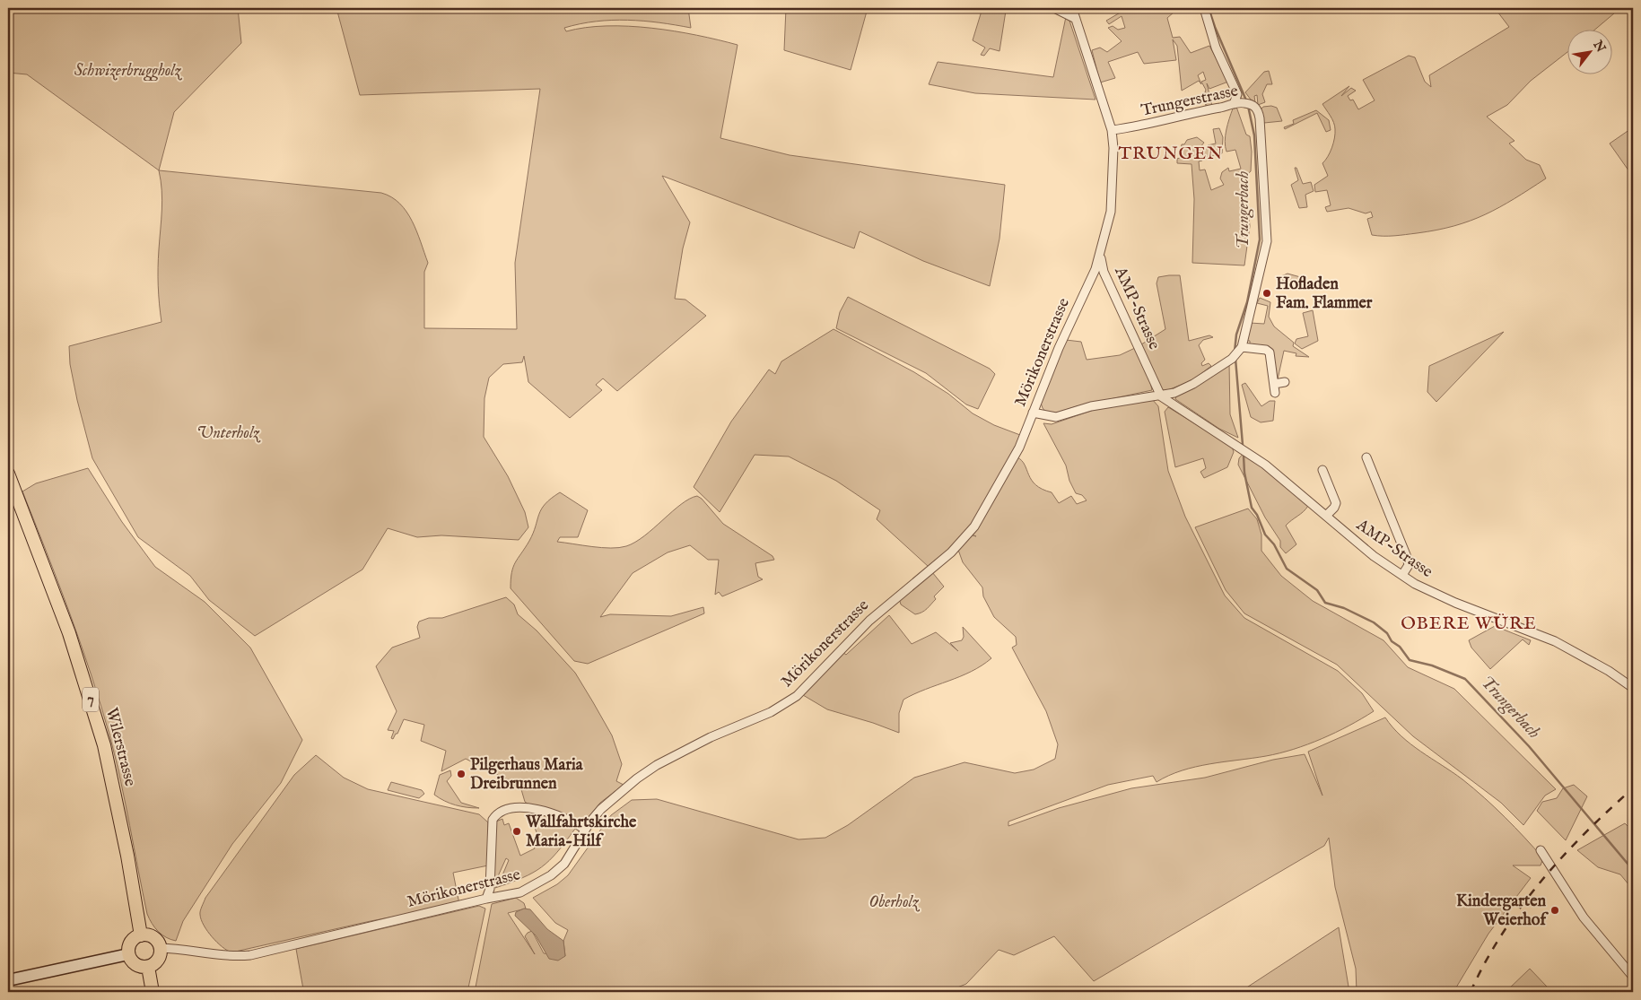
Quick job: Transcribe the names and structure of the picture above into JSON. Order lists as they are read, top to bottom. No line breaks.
{"streets":{"main road":["7","Wilerstrasse"],"street":["Trungerstrasse","AMP-Strasse","Mörikonerstrasse"]},"crossings":[["Trungerstrasse","Mörikonerstrasse"],["AMP-Strasse","Mörikonerstrasse"],["Mörikonerstrasse","Wilerstrasse"]],"districts":["TRUNGEN","OBERE WÜRE"],"water":["Trungerbach"],"parks":["Schwizerbruggholz","Unterholz","Oberholz"],"places":["Hofladen Fam. Flammer","Pilgerhaus Maria Dreibrunnen","Wallfahrtskirche Maria-Hilf","Kindergarten Weierhof"],"north":"top right"}
